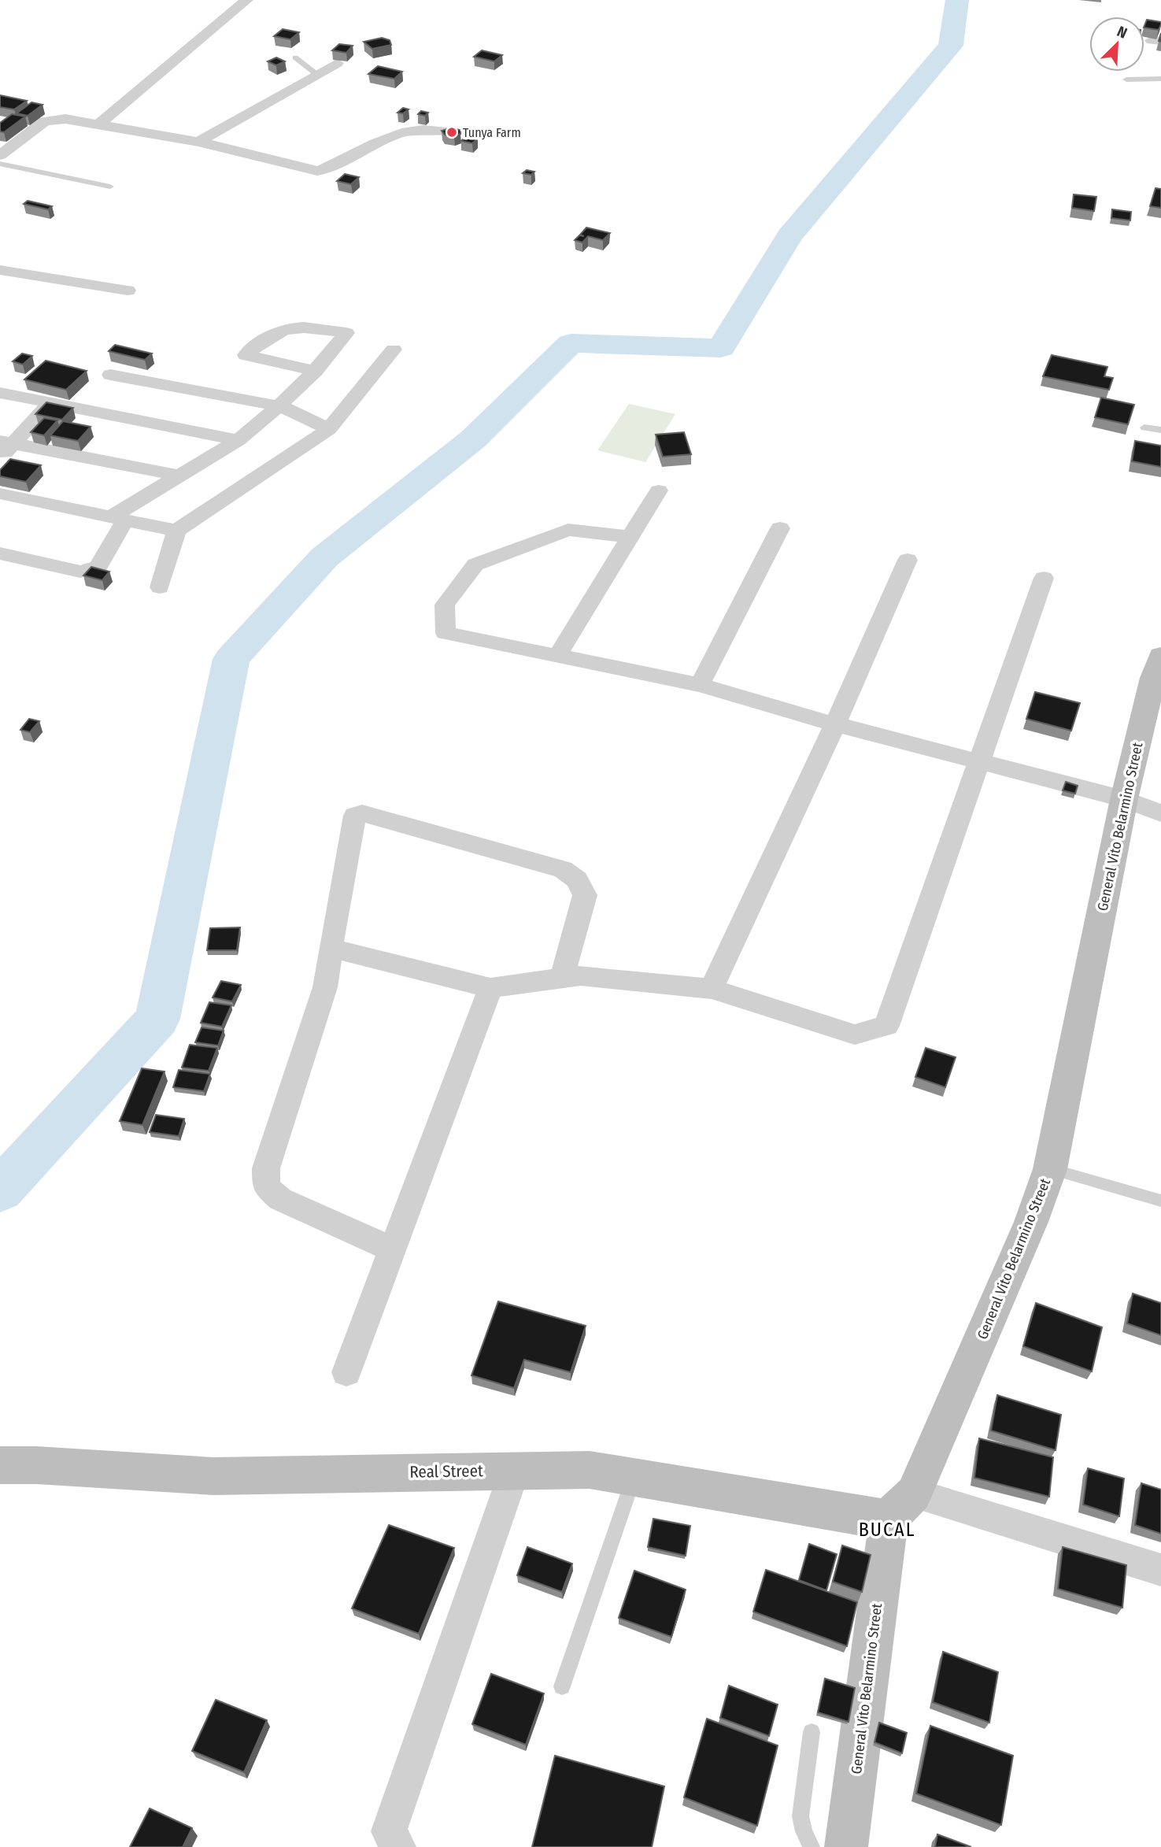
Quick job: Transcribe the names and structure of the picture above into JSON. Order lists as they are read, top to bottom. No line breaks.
{"streets":{"street":["General Vito Belarmino Street","Real Street"]},"crossings":[["General Vito Belarmino Street","Real Street"]],"districts":["BUCAL"],"places":["Tunya Farm"],"north":"top right"}
